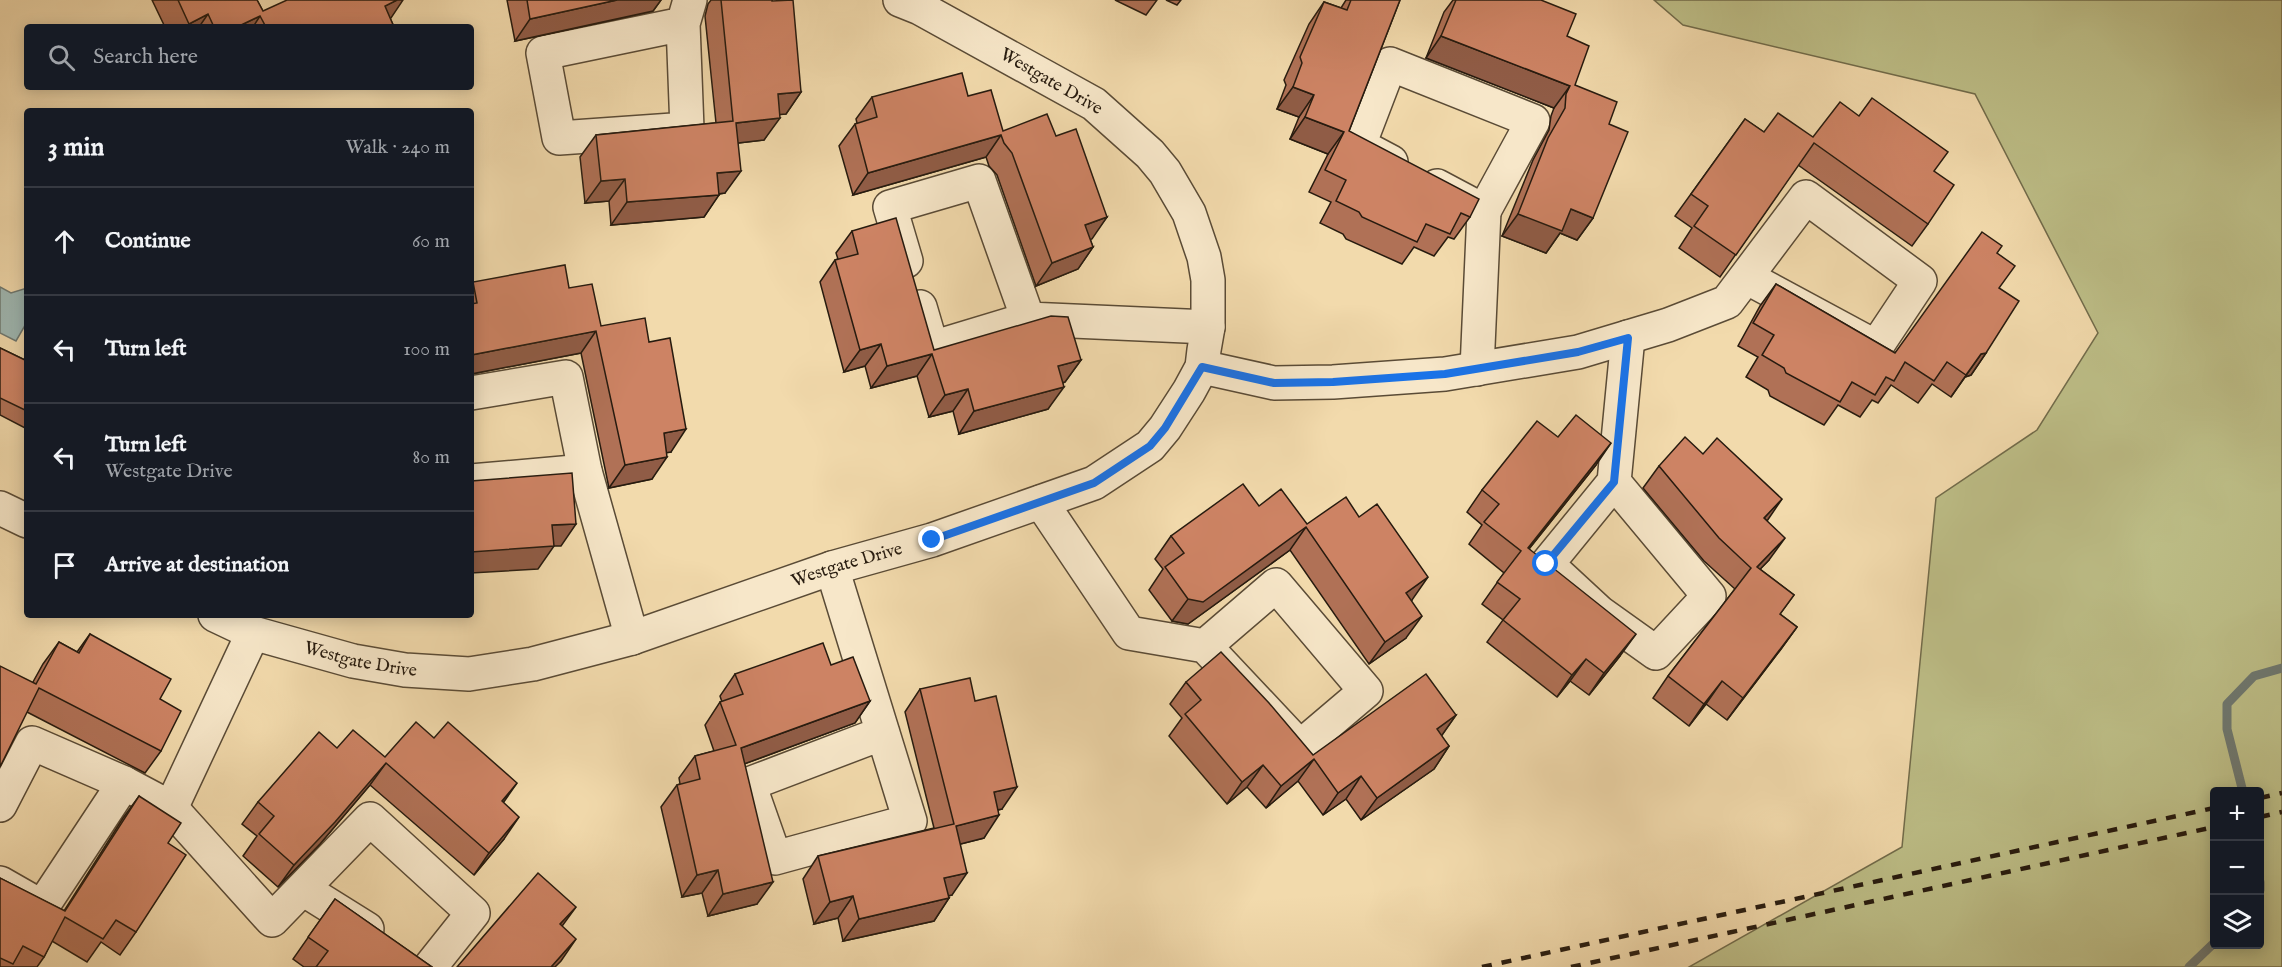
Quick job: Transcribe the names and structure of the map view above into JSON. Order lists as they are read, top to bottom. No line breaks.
{"streets":{"street":["Westgate Drive"]},"page":{"search":"Search here","heading":["3 min","Walk · 240 m"],"list":[["Continue","60 m"],["Turn left","100 m"],["Turn left","Westgate Drive","80 m"],"Arrive at destination"],"map_buttons":["+","−"]}}
